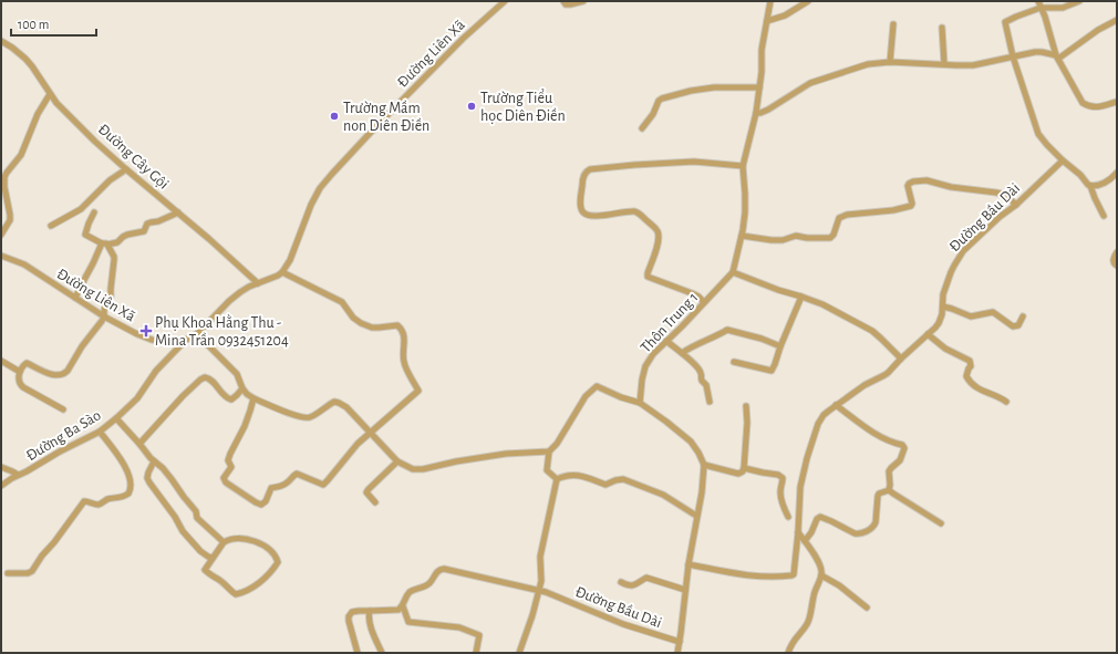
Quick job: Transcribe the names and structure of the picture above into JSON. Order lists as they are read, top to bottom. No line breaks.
{"streets":{"street":["Đường Liên Xã","Đường Cây Gội","Đường Bầu Dài","Thôn Trung 1","Đường Ba Sào"]},"crossings":[["Đường Liên Xã","Đường Cây Gội"],["Đường Liên Xã","Đường Ba Sào"]],"places":{"other":["Trường Tiểu học Diên Điền","Trường Mầm non Diên Điền"],"health":["Phụ Khoa Hằng Thu - Mina Trần 0932451204"]},"scale_bar":"100 m"}
